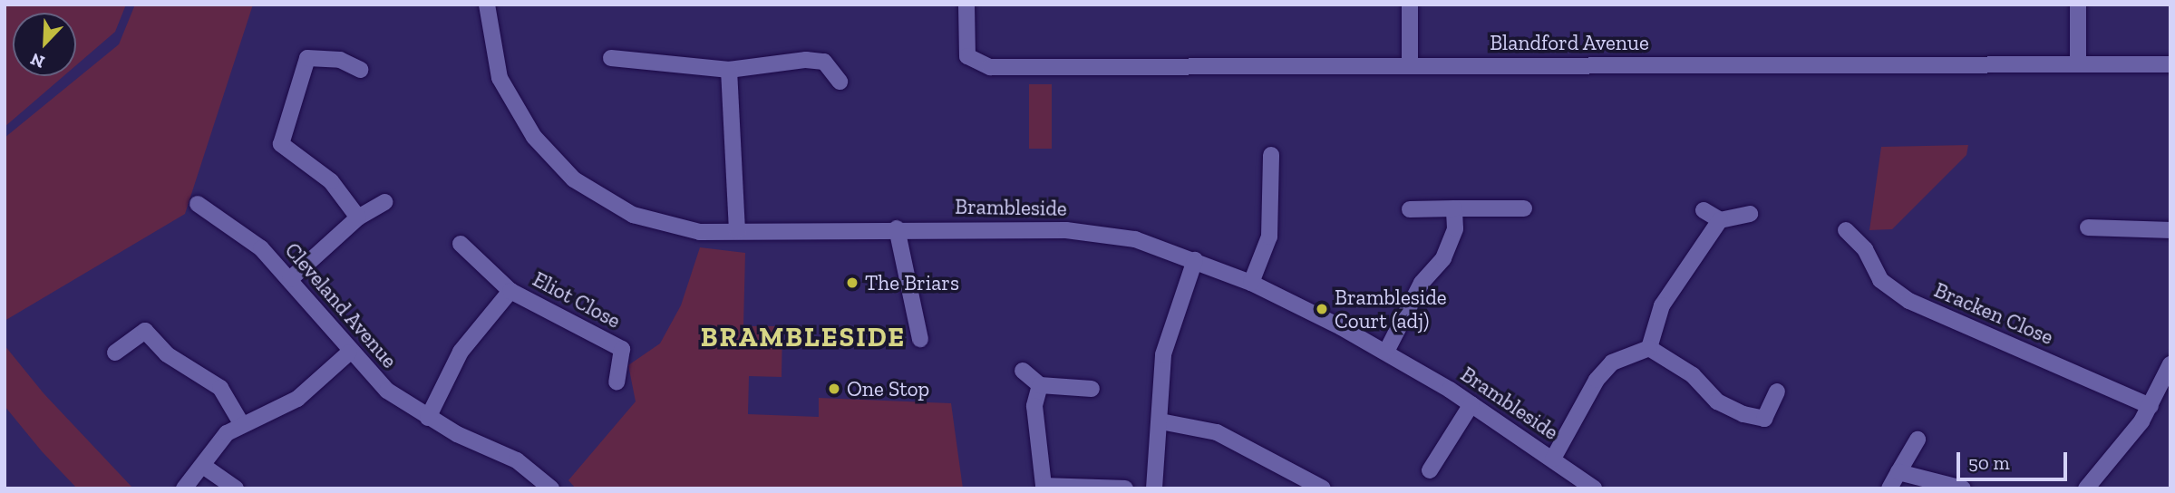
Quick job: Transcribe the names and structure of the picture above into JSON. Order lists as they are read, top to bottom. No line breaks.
{"streets":{"street":["Blandford Avenue","Brambleside","Eliot Close","Cleveland Avenue","Bracken Close"]},"crossings":[["Eliot Close","Cleveland Avenue"]],"districts":["BRAMBLESIDE"],"places":["The Briars","Brambleside Court (adj)","One Stop"],"scale_bar":"50 m","north":"bottom left"}
